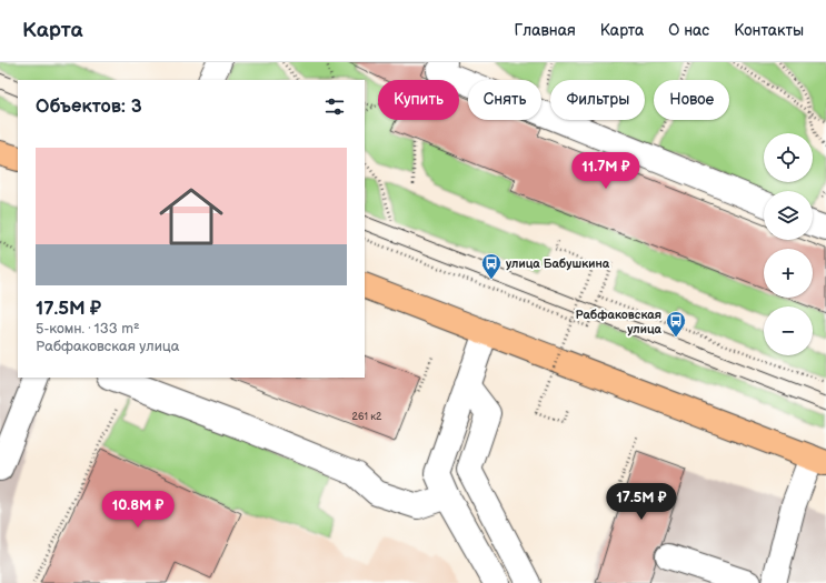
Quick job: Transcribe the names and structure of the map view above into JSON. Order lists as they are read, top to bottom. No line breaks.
{"places":{"bus stop":["улица Бабушкина","Рабфаковская улица"]},"house_numbers":["261 к2"],"page":{"header":"Карта","nav":["Главная","Карта","О нас","Контакты"],"chip":["Купить","Снять","Фильтры","Новое"],"heading":"Объектов: 3","map_buttons":["+","−"],"list":[{"name":"17.5M ₽","note":"5-комн. · 133 m² · Рабфаковская улица"}],"price":["11.7M ₽","17.5M ₽","10.8M ₽"]}}
